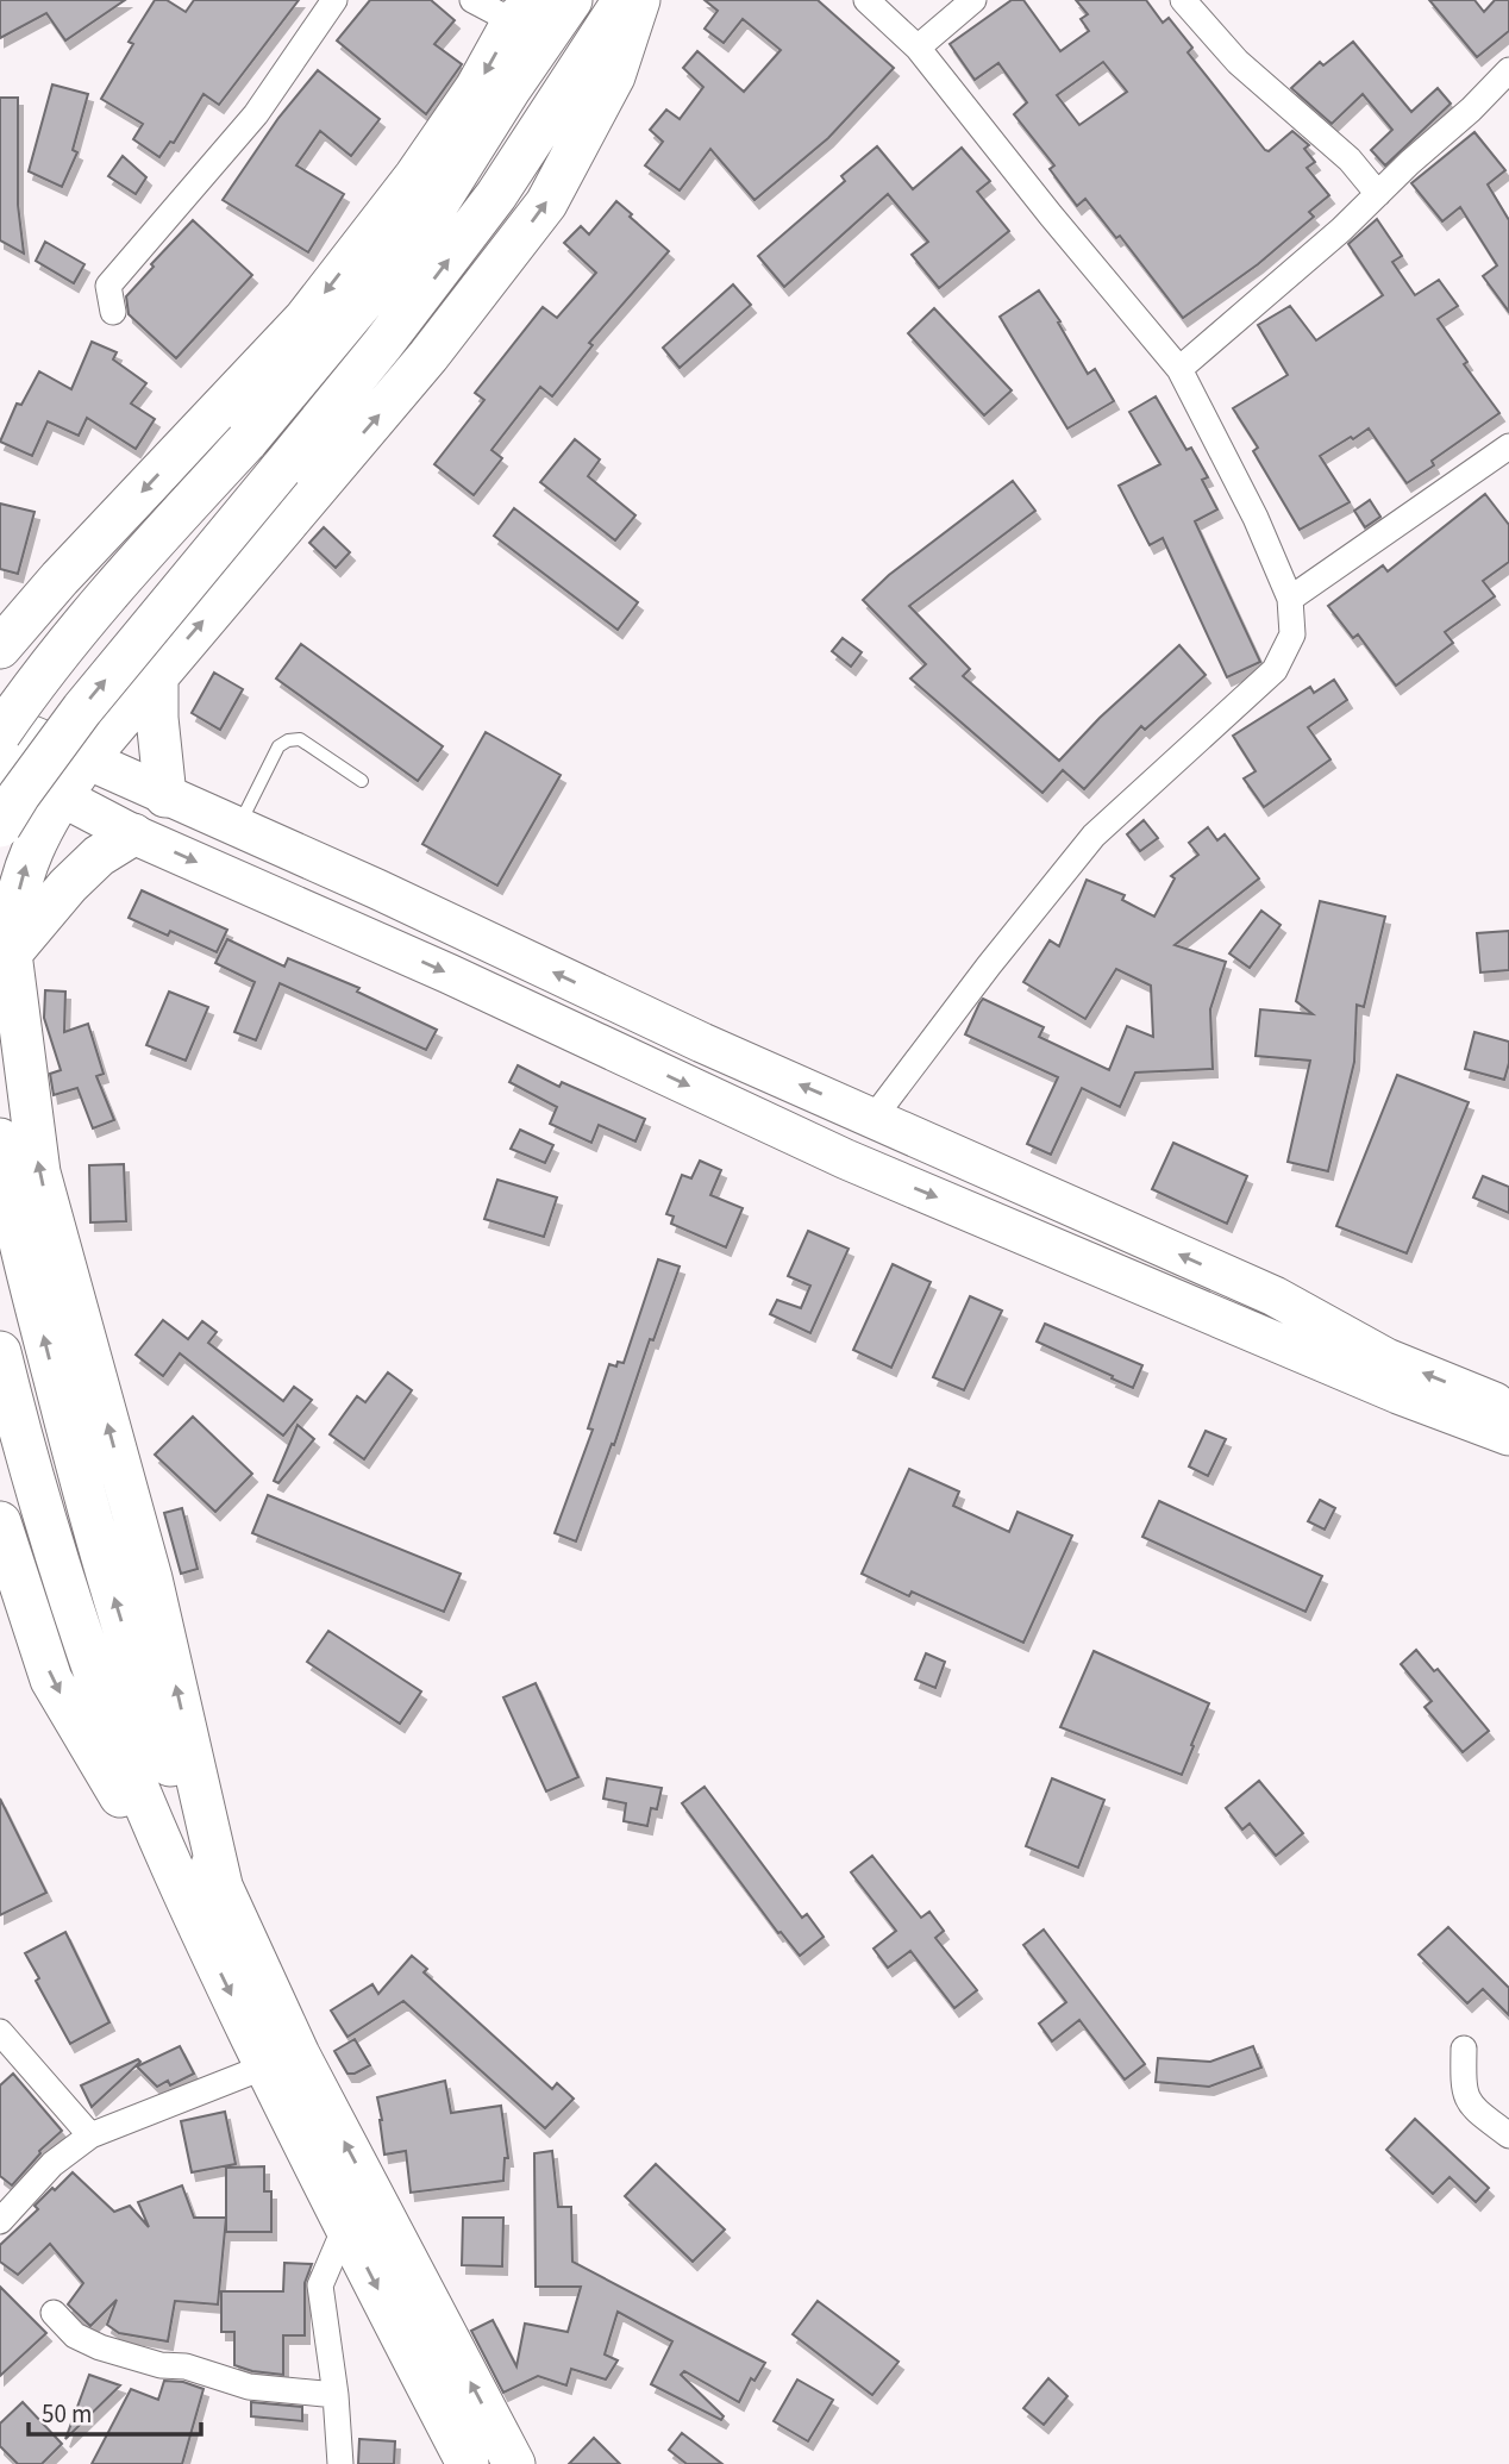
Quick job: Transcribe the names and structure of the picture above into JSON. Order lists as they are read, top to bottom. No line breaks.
{"scale_bar":"50 m"}
